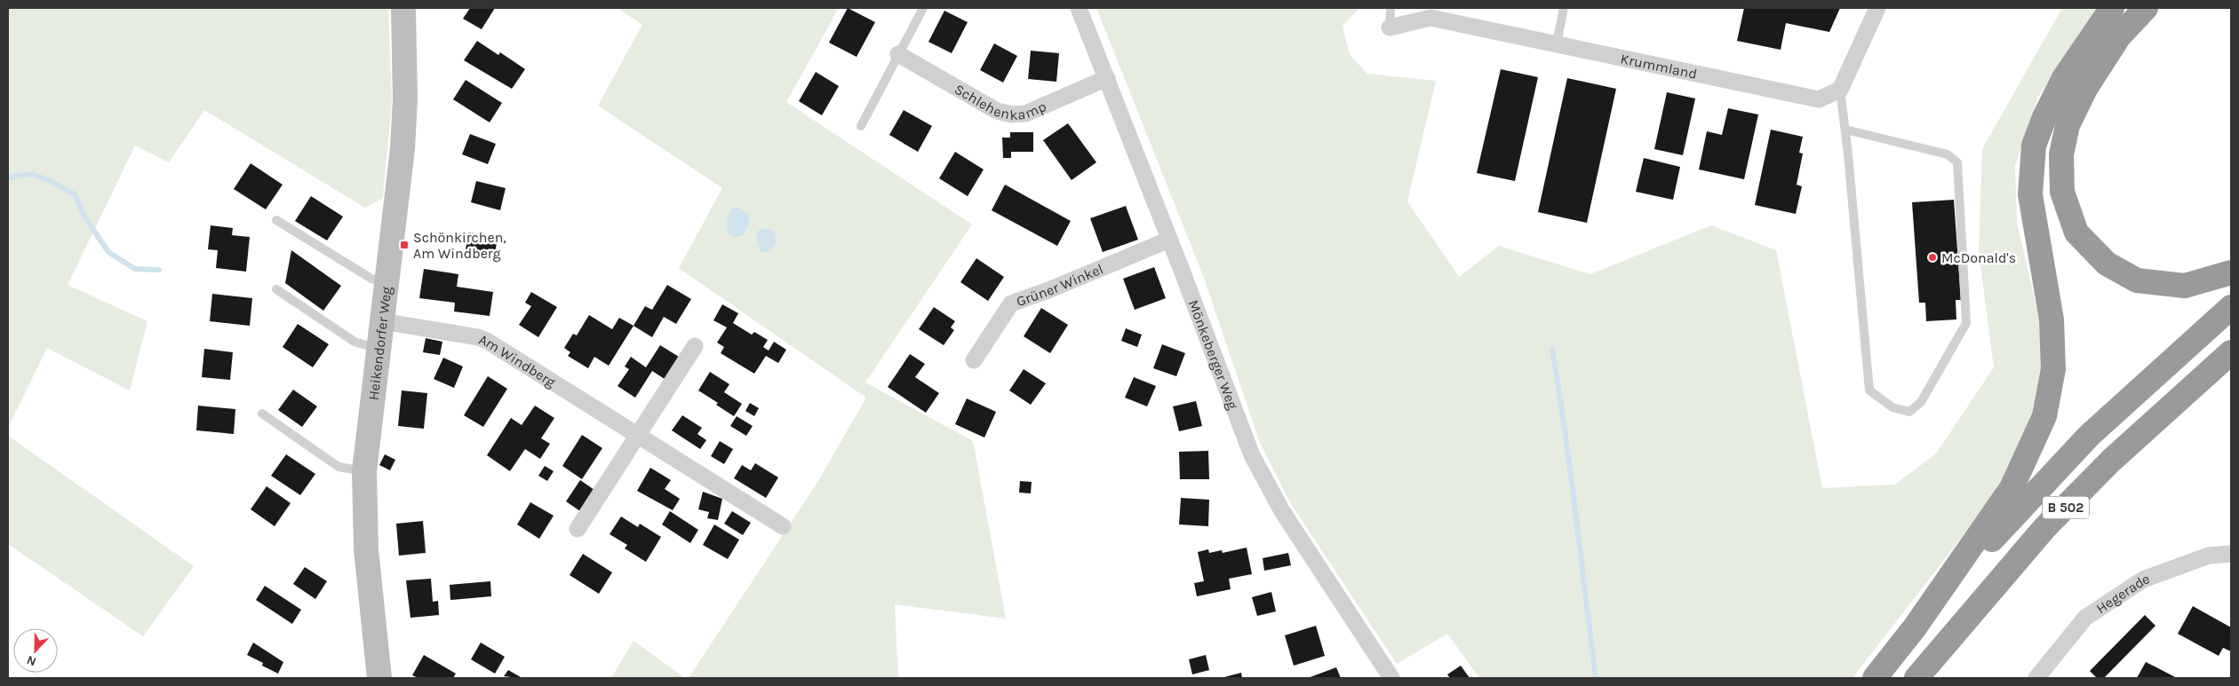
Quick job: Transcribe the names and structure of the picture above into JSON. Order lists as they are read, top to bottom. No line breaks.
{"streets":{"highway":["B 502"],"street":["Krummland","Schlehenkamp","Grüner Winkel","Heikendorfer Weg","Mönkeberger Weg","Am Windberg","Hegerade"]},"crossings":[["Schlehenkamp","Mönkeberger Weg"],["Grüner Winkel","Mönkeberger Weg"],["Heikendorfer Weg","Am Windberg"]],"places":{"transit":["Schönkirchen, Am Windberg"],"other":["McDonald's"]},"north":"bottom"}
